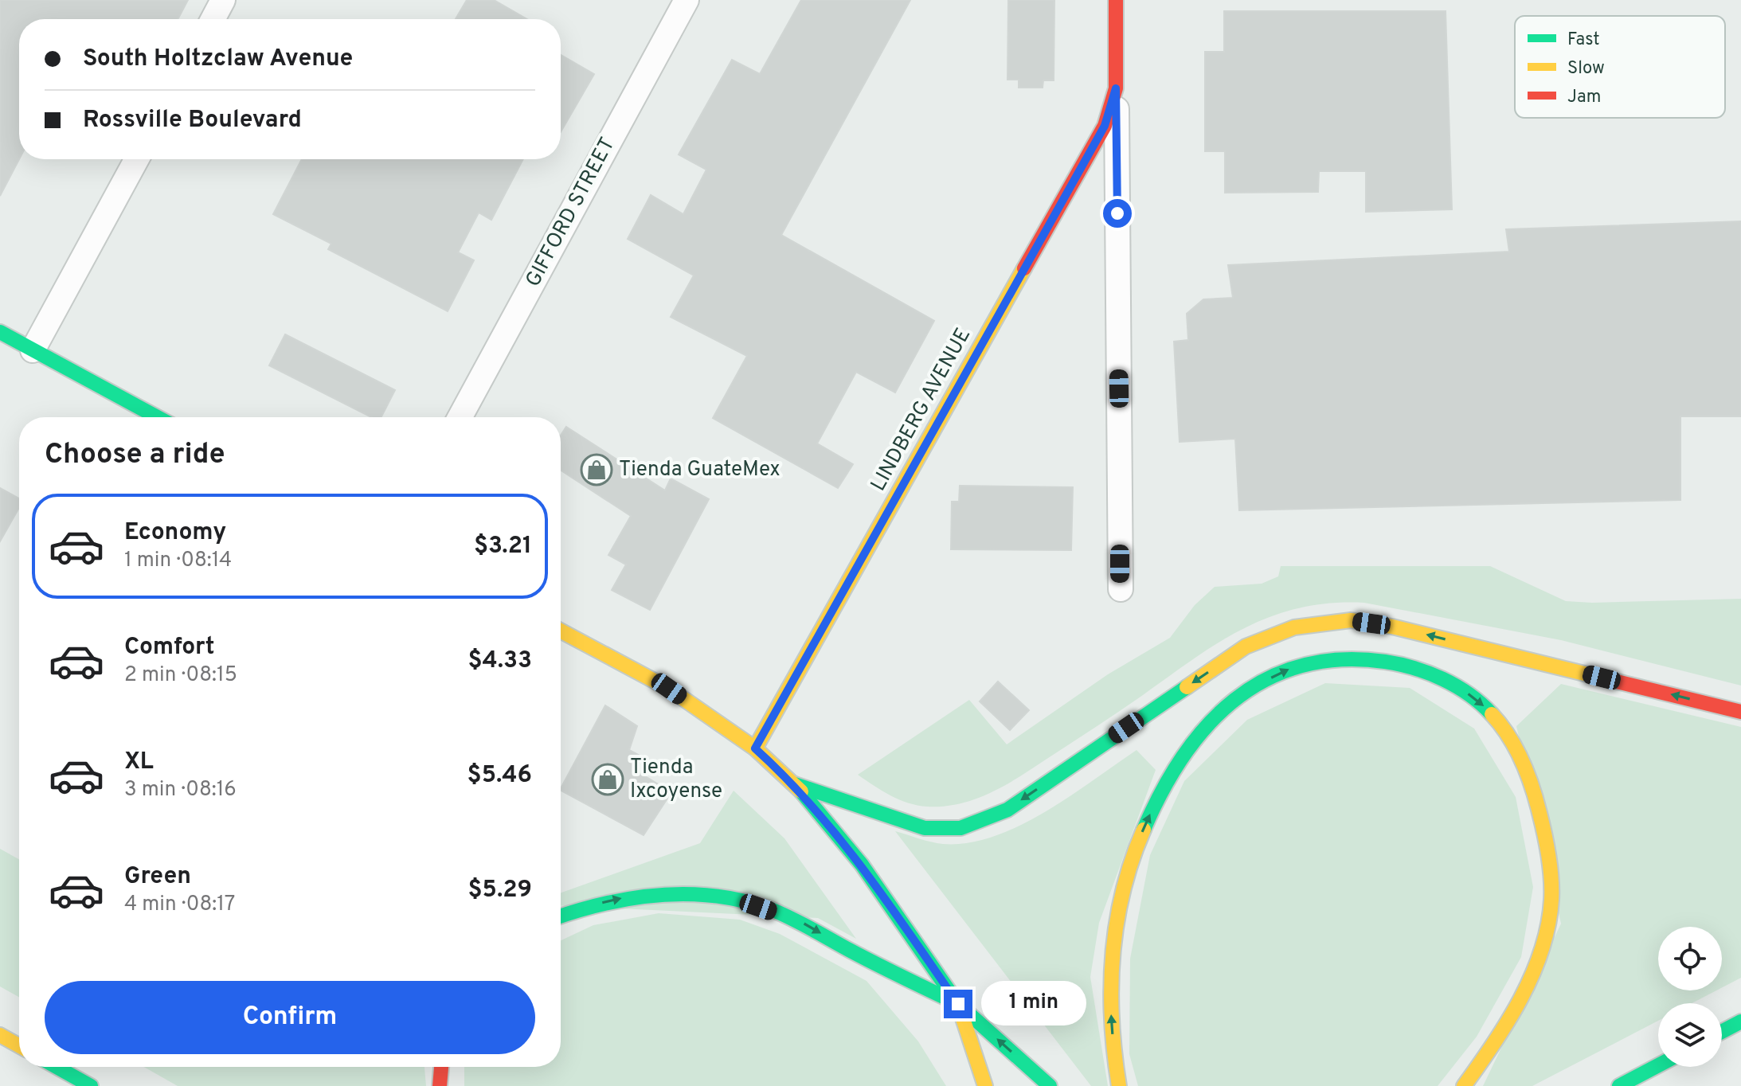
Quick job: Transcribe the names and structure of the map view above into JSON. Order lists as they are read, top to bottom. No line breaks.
{"streets":{"main road":["LINDBERG AVENUE"],"street":["GIFFORD STREET"]},"places":{"shop":["Tienda GuateMex","Tienda Ixcoyense"]},"legend":["Fast","Slow","Jam"],"page":{"banner":["South Holtzclaw Avenue","Rossville Boulevard"],"heading":"Choose a ride","list":[{"name":"Economy","note":"1 min · 08:14","value":"$3.21"},{"name":"Comfort","note":"2 min · 08:15","value":"$4.33"},{"name":"XL","note":"3 min · 08:16","value":"$5.46"},{"name":"Green","note":"4 min · 08:17","value":"$5.29"}],"buttons":"Confirm","bubble":"1 min"}}
